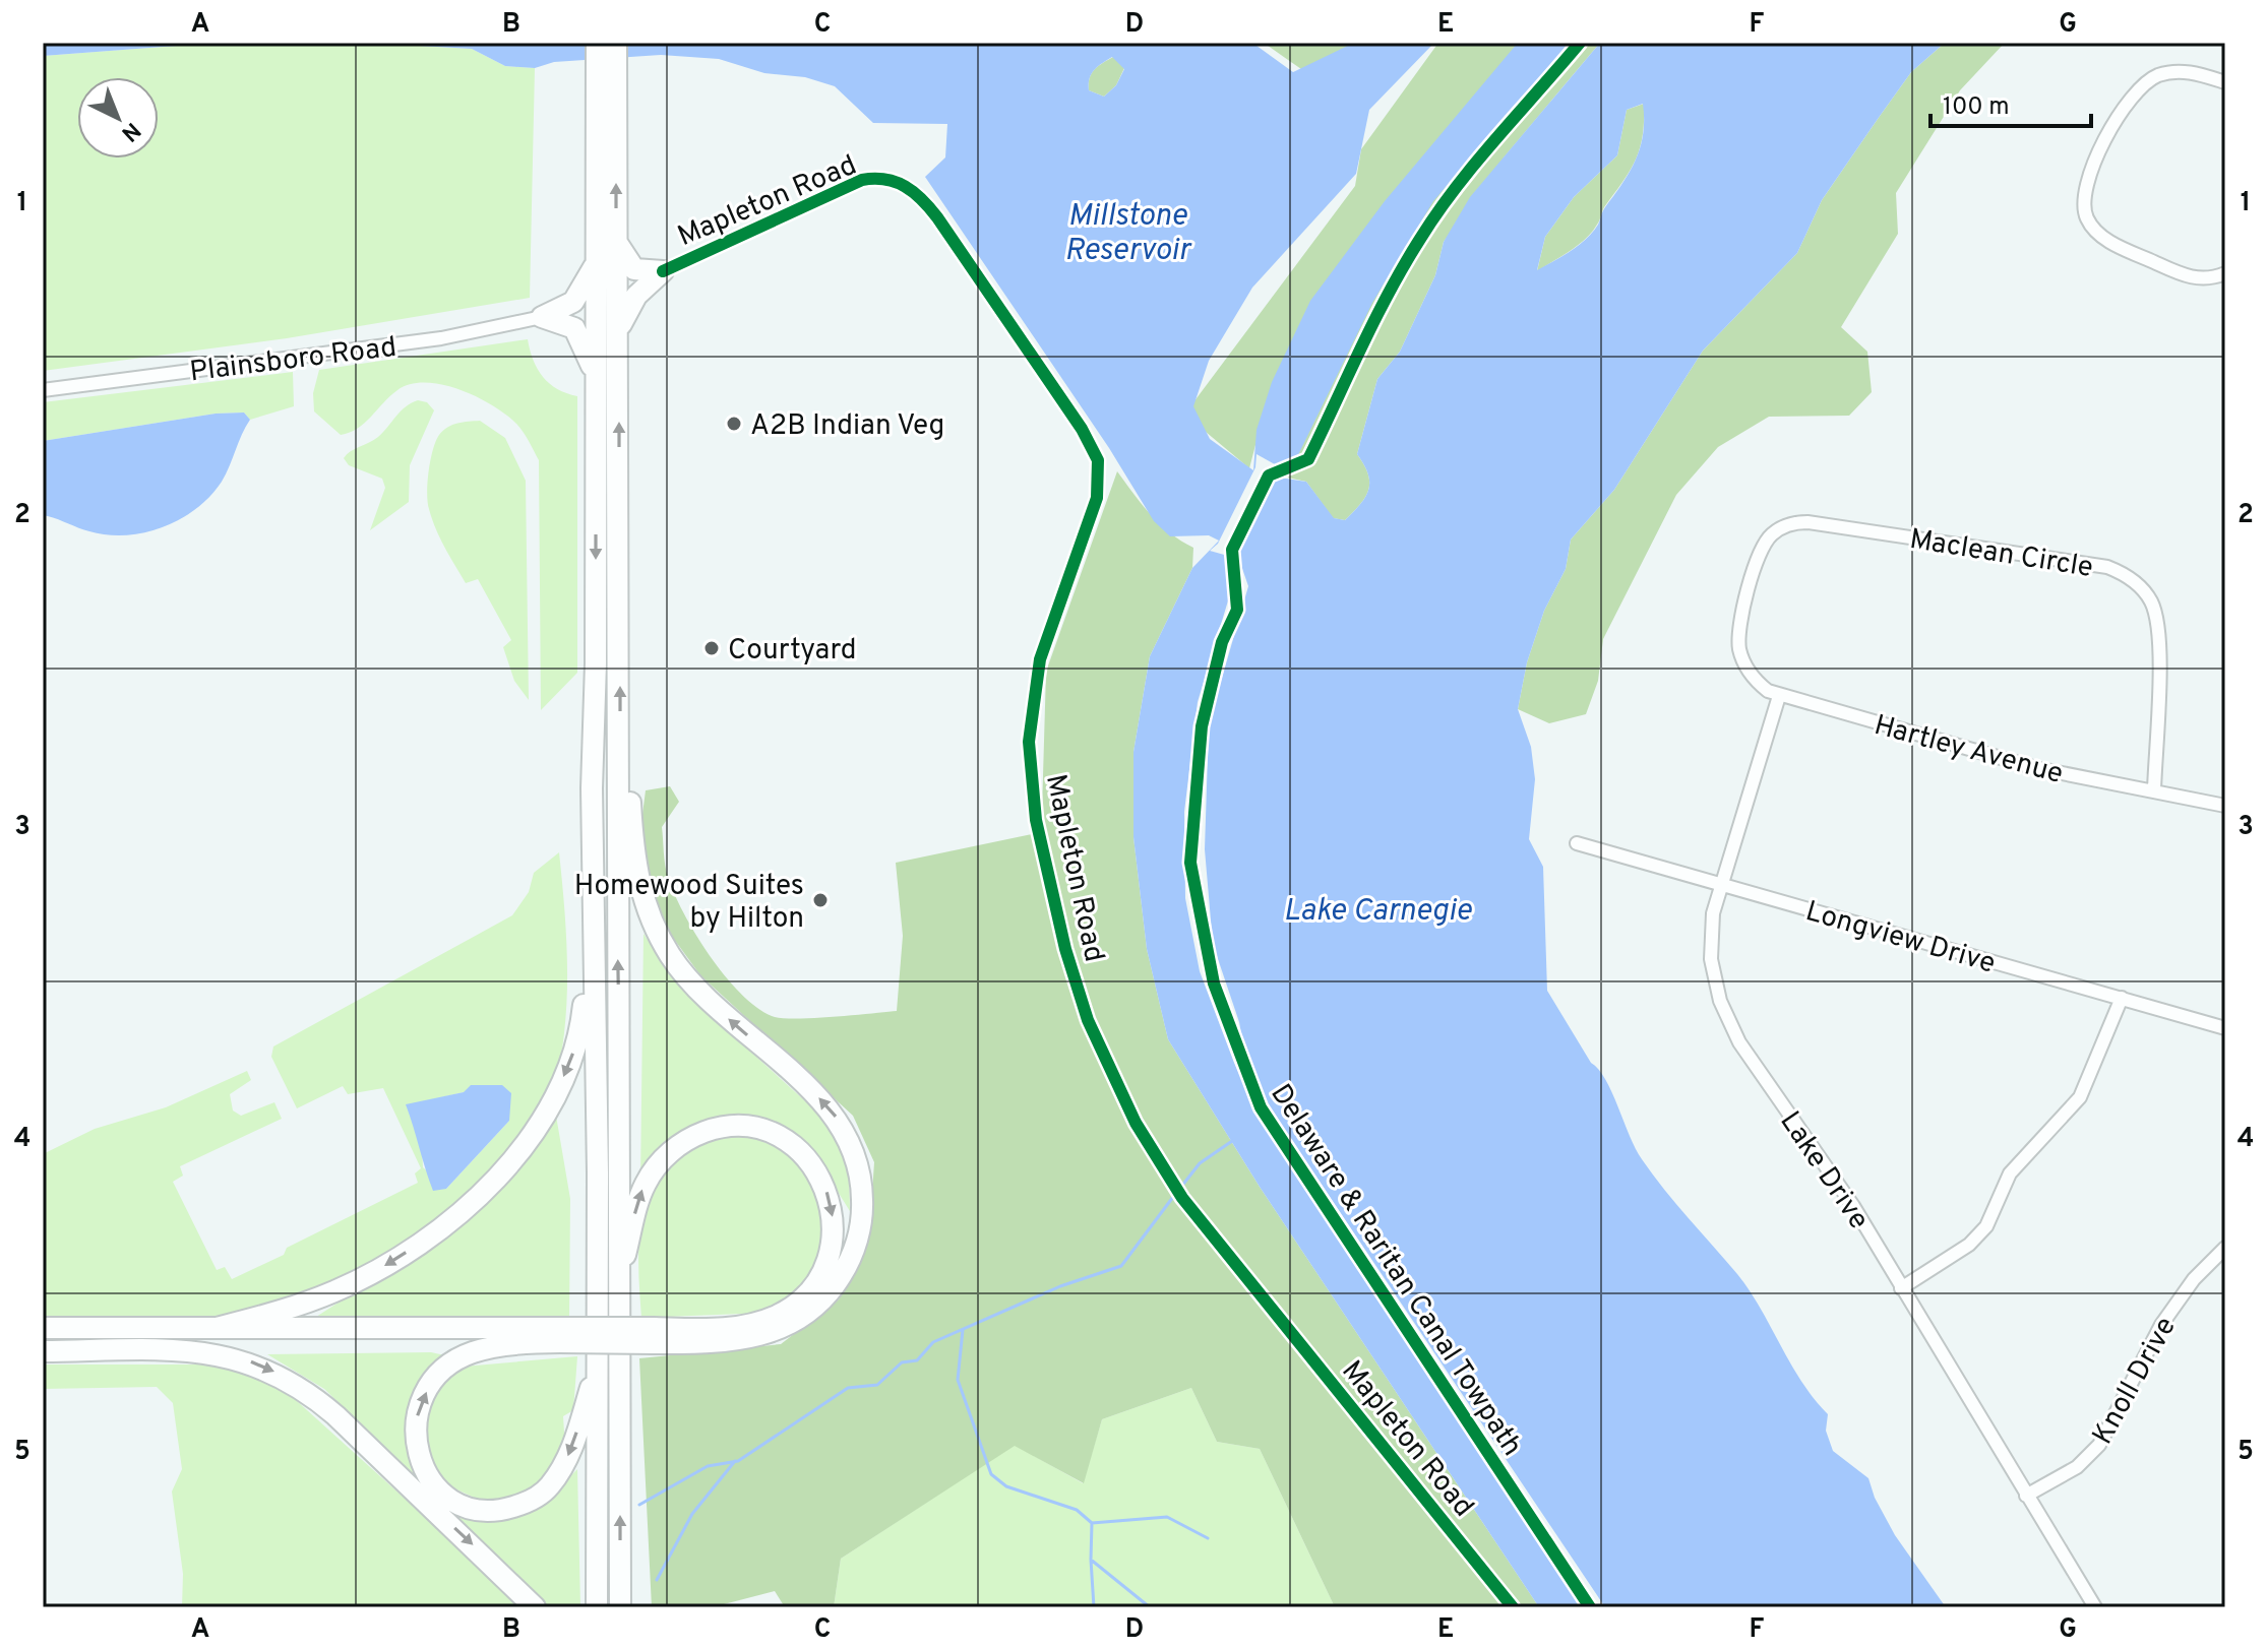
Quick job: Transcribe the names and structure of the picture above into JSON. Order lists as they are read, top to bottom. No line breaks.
{"streets":{"street":["Mapleton Road","Plainsboro Road","Maclean Circle","Hartley Avenue","Longview Drive","Lake Drive","Knoll Drive"],"cycle path":["Delaware & Raritan Canal Towpath"]},"crossings":[["Maclean Circle","Hartley Avenue"],["Hartley Avenue","Lake Drive"],["Longview Drive","Lake Drive"],["Lake Drive","Knoll Drive"]],"water":["Millstone Reservoir","Lake Carnegie"],"places":["A2B Indian Veg","Courtyard","Homewood Suites by Hilton"],"scale_bar":"100 m","north":"bottom right","grid":{"columns":["A","B","C","D","E","F","G"],"rows":["1","2","3","4","5"]}}
